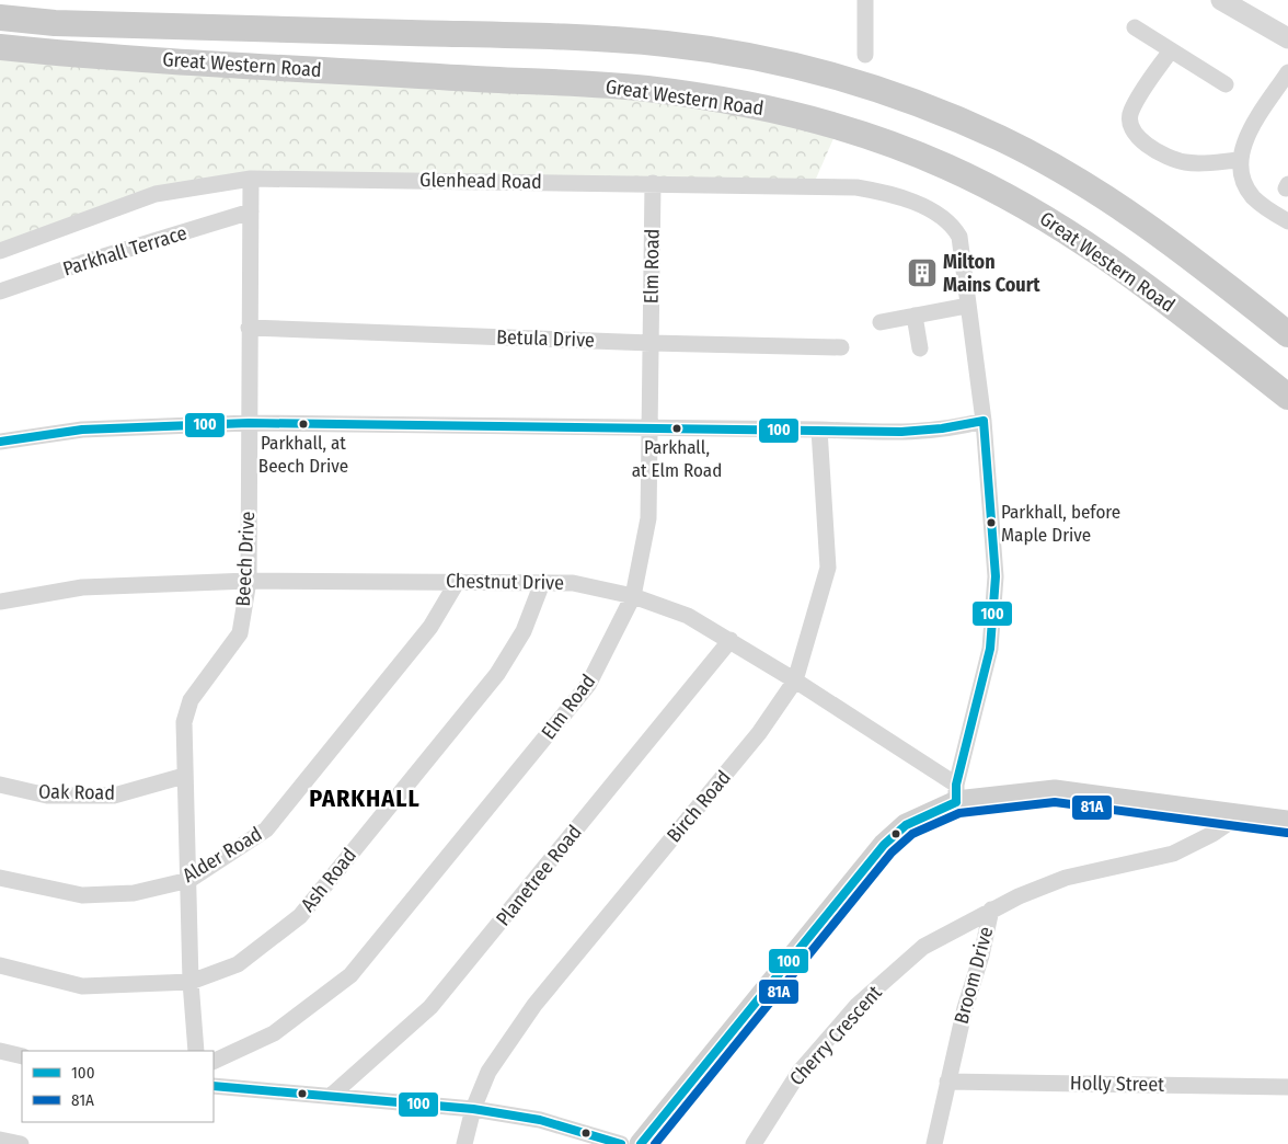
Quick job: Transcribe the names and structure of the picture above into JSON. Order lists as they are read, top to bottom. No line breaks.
{"streets":{"main road":["Great Western Road"],"street":["Glenhead Road","Parkhall Terrace","Elm Road","Betula Drive","Beech Drive","Chestnut Drive","Oak Road","Birch Road","Alder Road","Planetree Road","Ash Road","Broom Drive","Cherry Crescent","Holly Street"]},"crossings":[["Glenhead Road","Elm Road"],["Glenhead Road","Beech Drive"],["Parkhall Terrace","Beech Drive"],["Elm Road","Betula Drive"],["Elm Road","Chestnut Drive"],["Betula Drive","Beech Drive"],["Beech Drive","Chestnut Drive"],["Beech Drive","Oak Road"],["Beech Drive","Alder Road"],["Beech Drive","Ash Road"],["Chestnut Drive","Birch Road"],["Chestnut Drive","Alder Road"],["Chestnut Drive","Planetree Road"],["Chestnut Drive","Ash Road"],["Broom Drive","Cherry Crescent"],["Broom Drive","Holly Street"]],"districts":["PARKHALL"],"places":{"building":["Milton Mains Court"],"other":["Parkhall, at Beech Drive","Parkhall, at Elm Road","Parkhall, before Maple Drive"]},"lines":["transit line 100","transit line 81A"],"legend":["100","81A"]}
